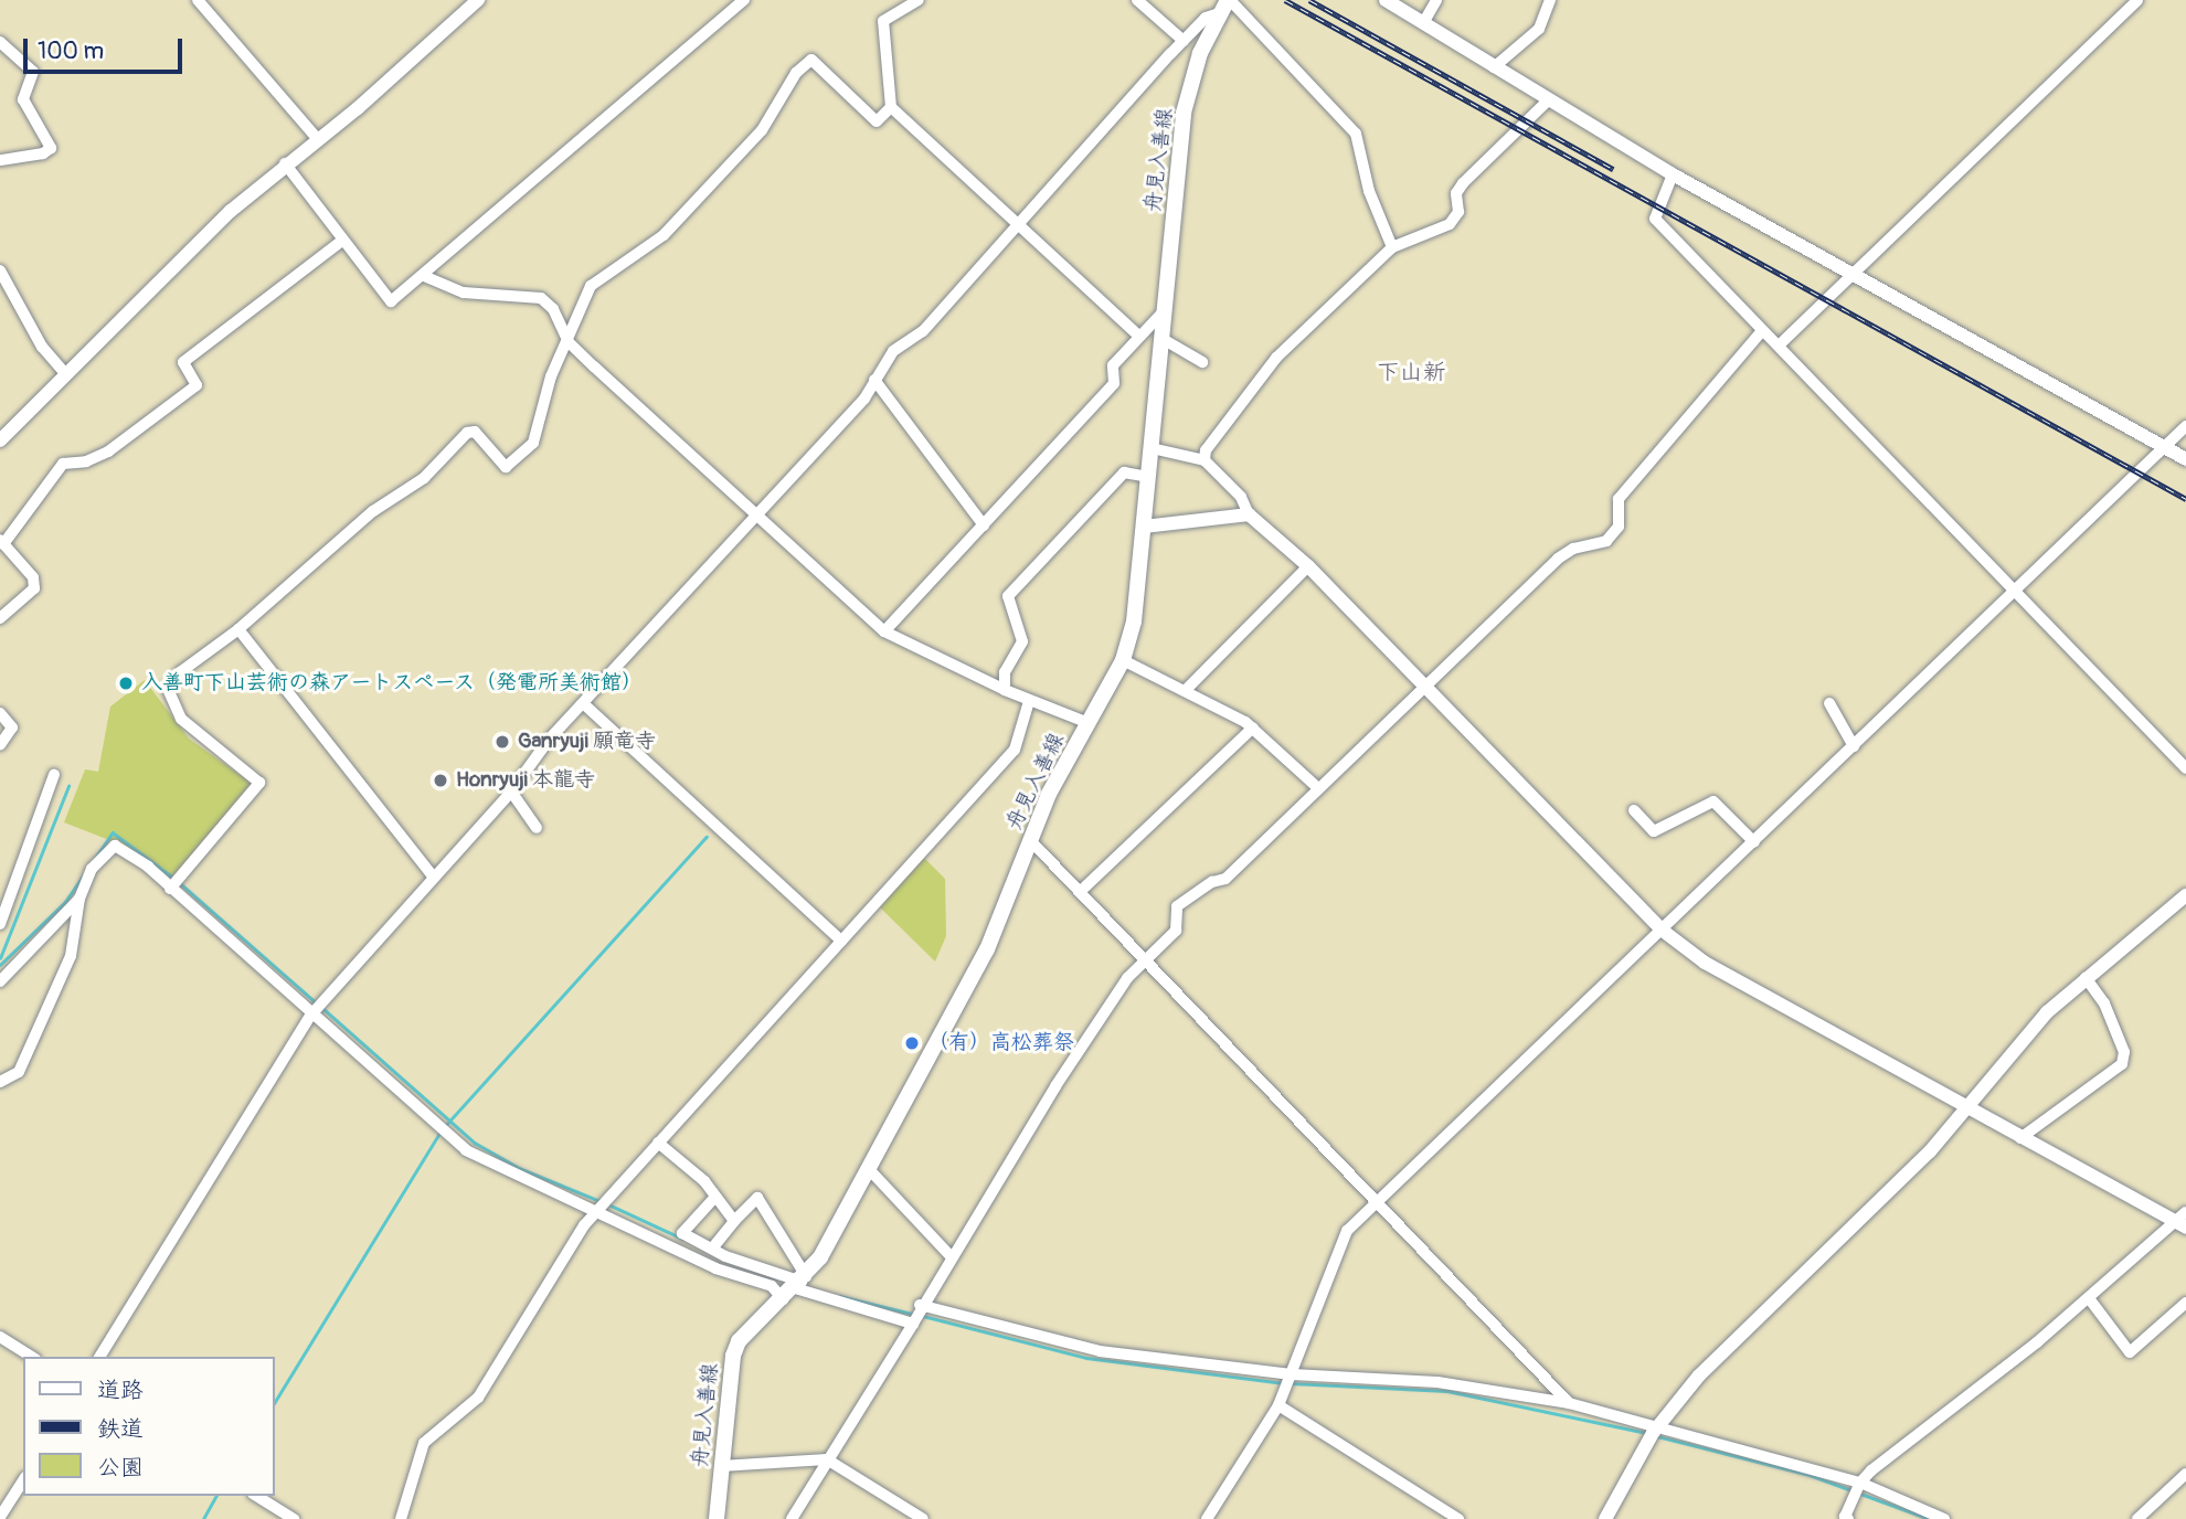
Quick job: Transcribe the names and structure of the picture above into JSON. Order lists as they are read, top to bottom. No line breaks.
{"streets":{"main road":["舟見入善線"]},"districts":["下山新"],"places":["入善町下山芸術の森アートスペース（発電所美術館）","Ganryuji 願竜寺","Honryuji 本龍寺","（有）高松葬祭"],"legend":["道路","鉄道","公園"],"scale_bar":"100 m"}
